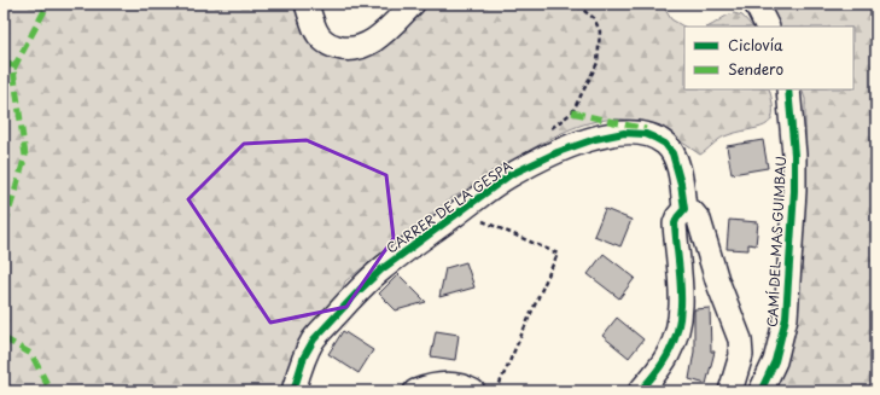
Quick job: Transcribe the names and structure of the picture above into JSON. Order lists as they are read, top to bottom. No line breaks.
{"streets":{"street":["CARRER DE LA GESPA","CAMÍ DEL MAS GUIMBAU"]},"legend":["Ciclovía","Sendero"]}
